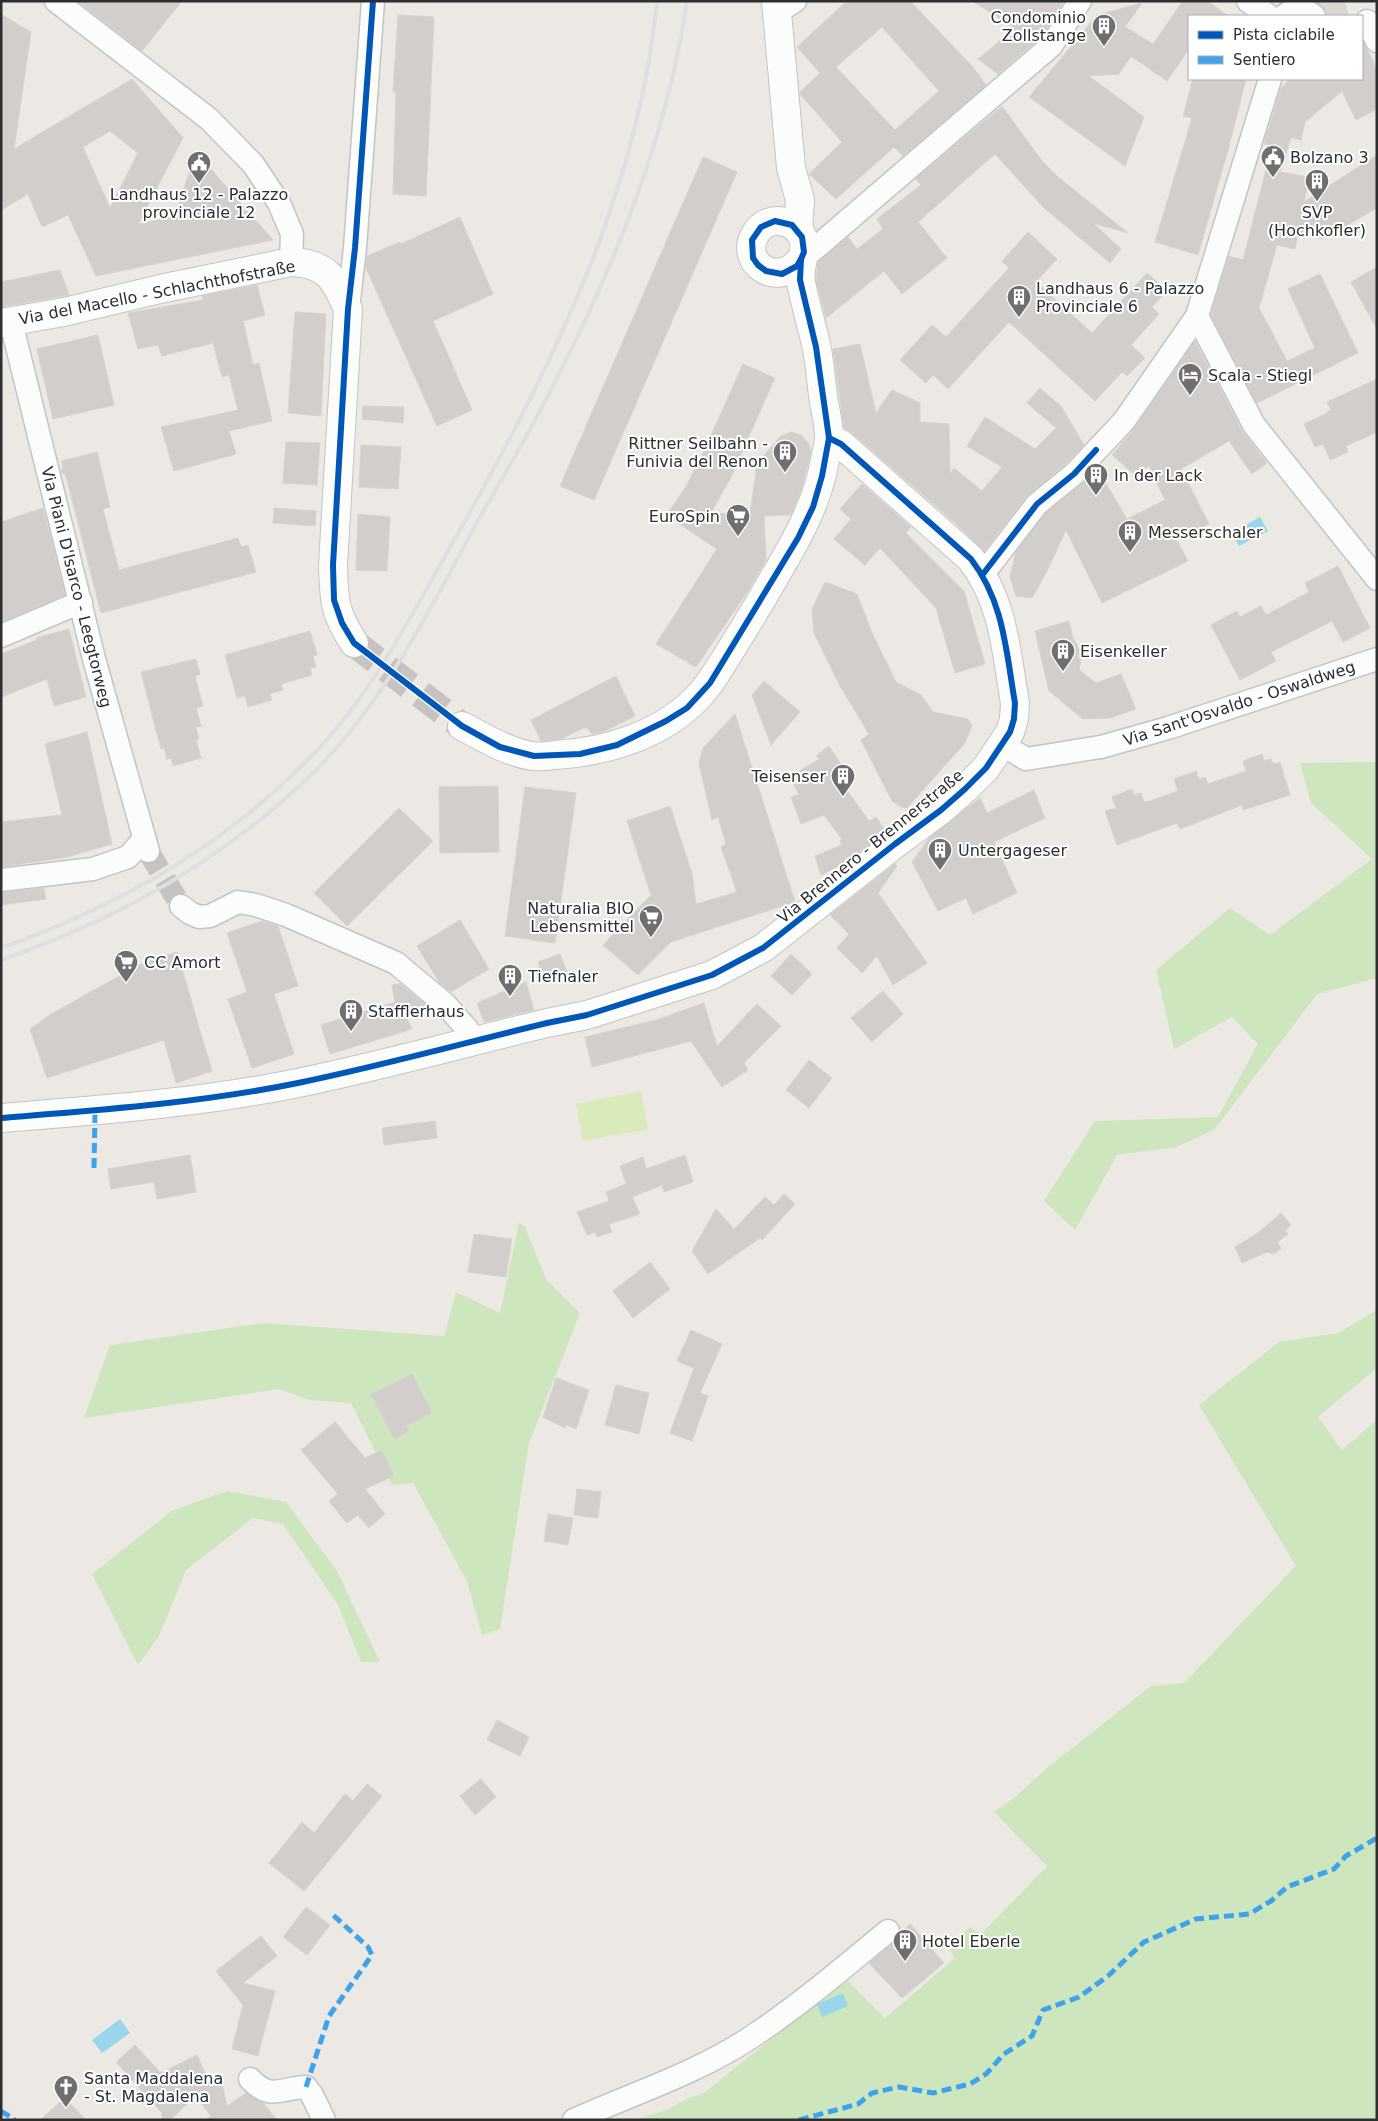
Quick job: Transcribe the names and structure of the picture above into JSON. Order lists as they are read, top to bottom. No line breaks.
{"streets":{"street":["Via del Macello - Schlachthofstraße","Via Piani D'Isarco - Leegtorweg","Via Sant'Osvaldo - Oswaldweg","Via Brennero - Brennerstraße"]},"crossings":[["Via del Macello - Schlachthofstraße","Via Piani D'Isarco - Leegtorweg"],["Via Sant'Osvaldo - Oswaldweg","Via Brennero - Brennerstraße"]],"places":{"building":["Condominio Zollstange","SVP (Hochkofler)","Landhaus 6 - Palazzo Provinciale 6","Rittner Seilbahn - Funivia del Renon","In der Lack","Messerschaler","Eisenkeller","Teisenser","Untergageser","Tiefnaler","Stafflerhaus","Hotel Eberle"],"public building":["Bolzano 3","Landhaus 12 - Palazzo provinciale 12"],"hotel":["Scala - Stiegl"],"supermarket":["EuroSpin","Naturalia BIO Lebensmittel","CC Amort"],"church":["Santa Maddalena - St. Magdalena"]},"legend":["Pista ciclabile","Sentiero"]}
